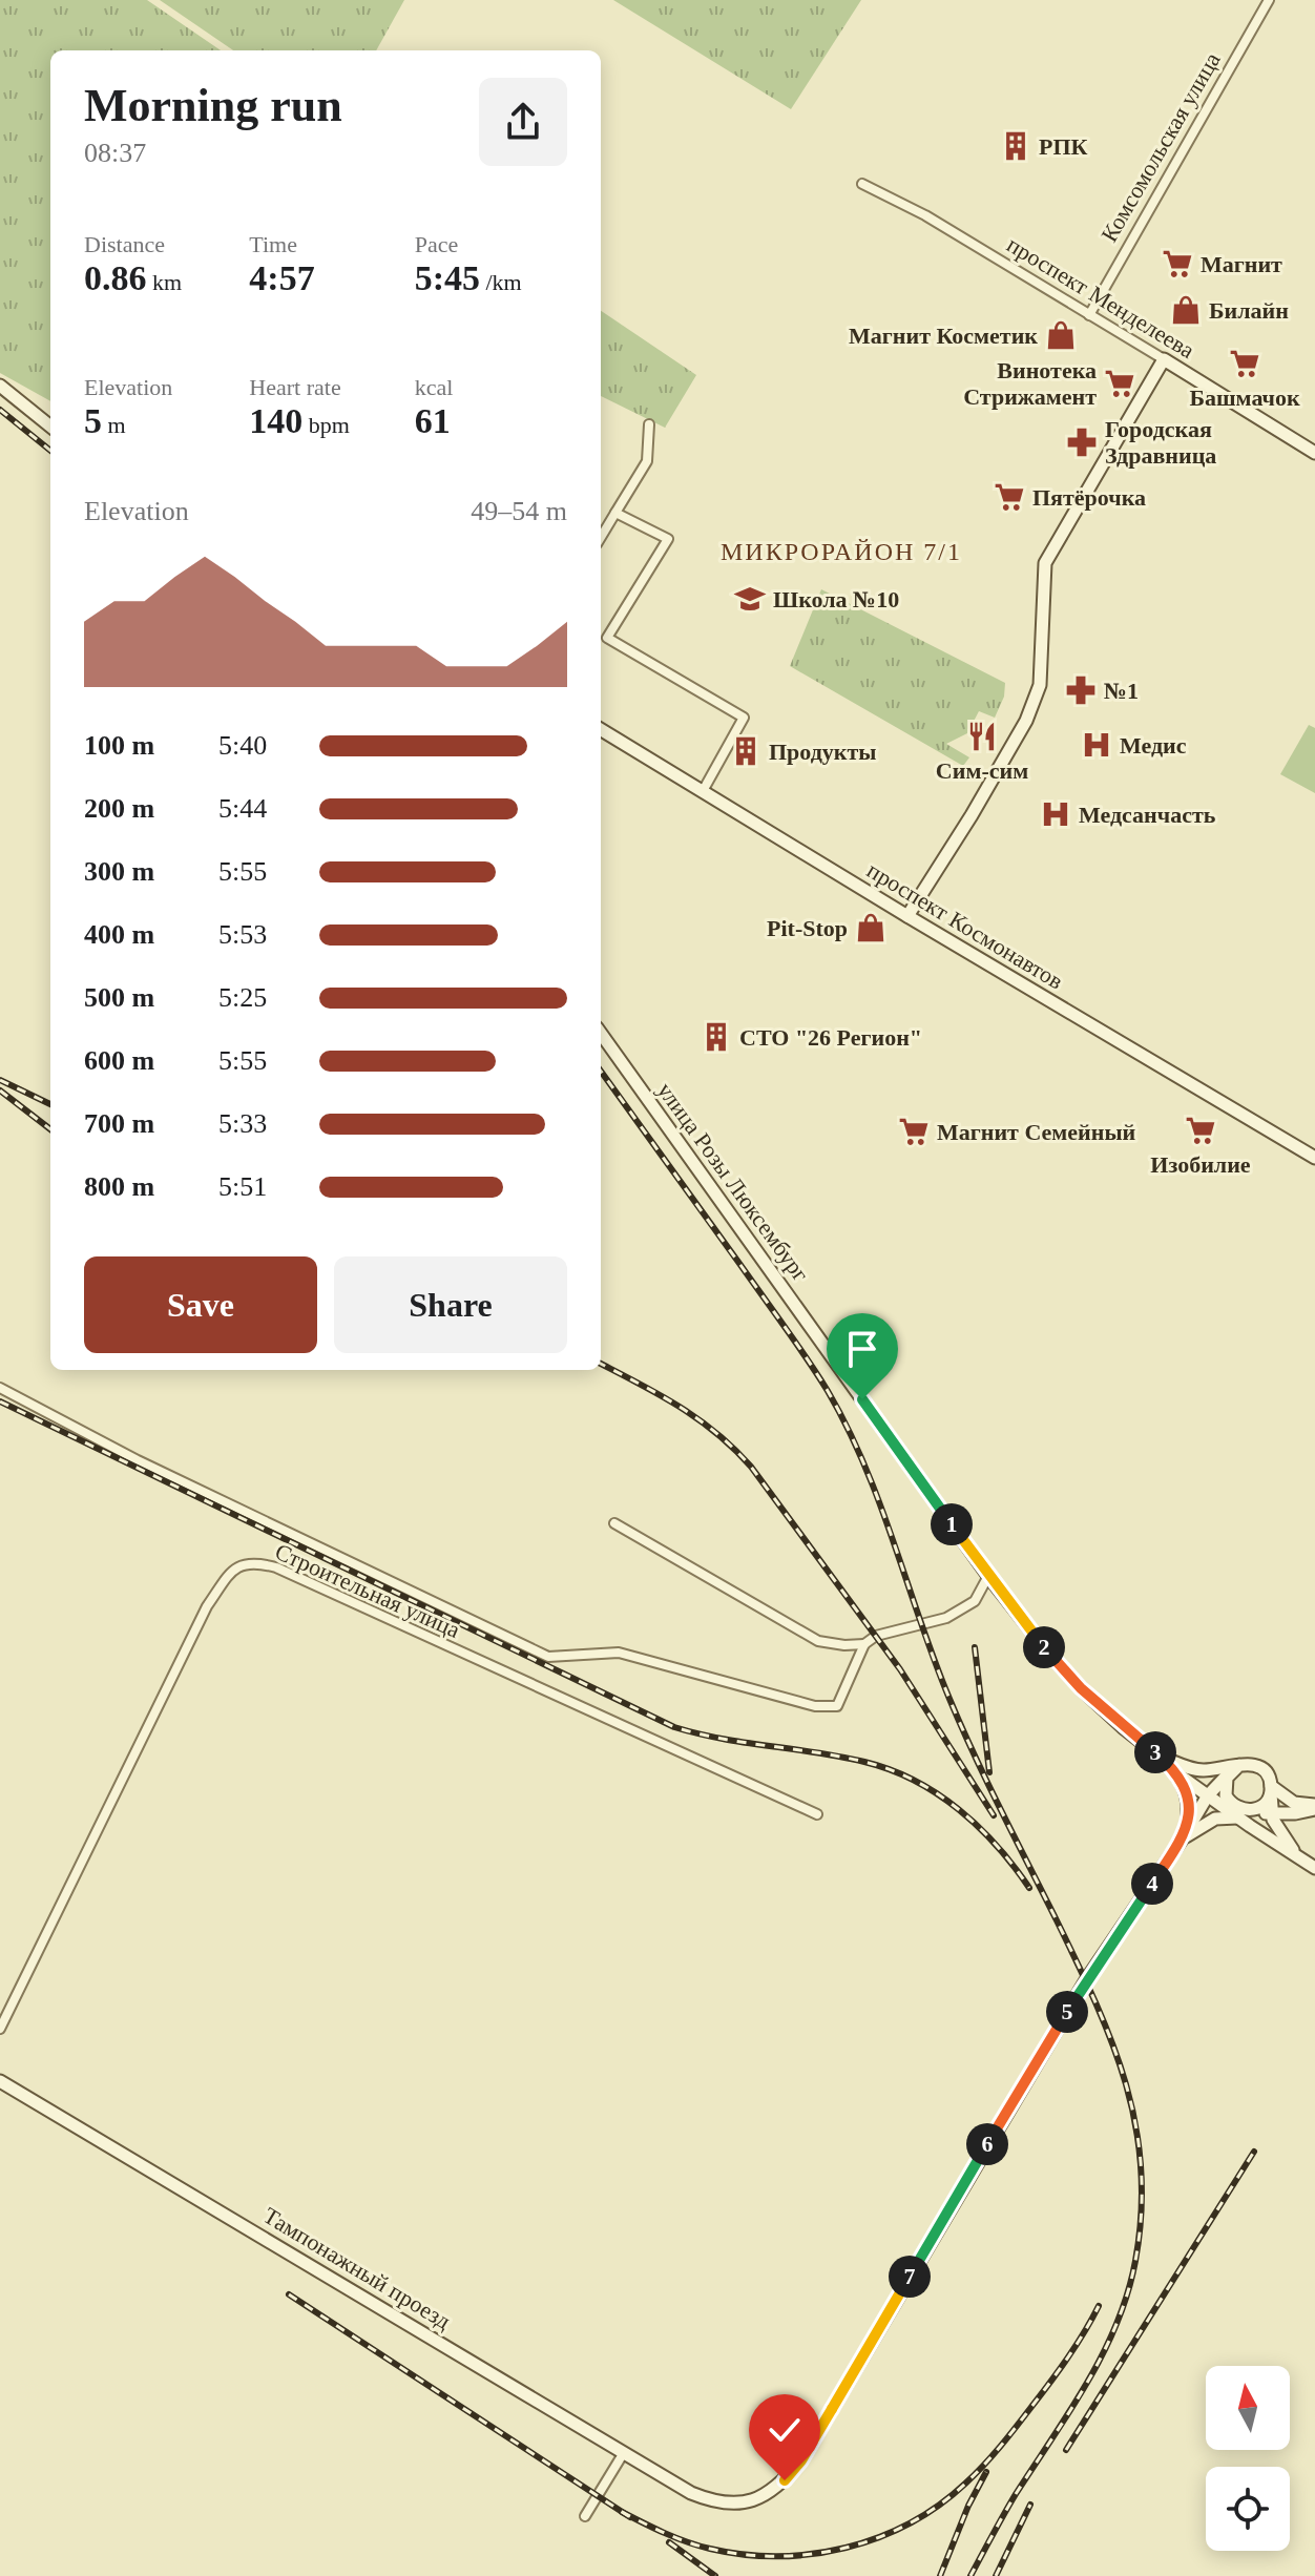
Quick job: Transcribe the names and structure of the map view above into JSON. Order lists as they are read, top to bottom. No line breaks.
{"streets":{"main road":["проспект Менделеева","проспект Космонавтов","улица Розы Люксембург","Тампонажный проезд"],"street":["Комсомольская улица","Строительная улица"]},"crossings":[["Комсомольская улица","проспект Менделеева"],["улица Розы Люксембург","Тампонажный проезд"]],"districts":["МИКРОРАЙОН 7/1"],"places":{"building":["РПК","Продукты","СТО \"26 Регион\""],"supermarket":["Магнит","Башмачок","Винотека Стрижамент","Пятёрочка","Изобилие","Магнит Семейный"],"shop":["Билайн","Магнит Косметик","Pit-Stop"],"pharmacy":["Городская Здравница","№1"],"school or university":["Школа №10"],"restaurant":["Сим-сим"],"hospital":["Медис","Медсанчасть"]},"north":"top","page":{"heading":["Morning run","08:37"],"stats":[["Distance","0.86 km"],["Time","4:57"],["Pace","5:45 /km"],["Elevation","5 m"],["Heart rate","140 bpm"],["kcal","61"]],"chart":["Elevation","49–54 m"],"list":[{"name":"100 m","note":"5:40"},{"name":"200 m","note":"5:44"},{"name":"300 m","note":"5:55"},{"name":"400 m","note":"5:53"},{"name":"500 m","note":"5:25"},{"name":"600 m","note":"5:55"},{"name":"700 m","note":"5:33"},{"name":"800 m","note":"5:51"}],"buttons":["Save","Share"],"pins":["1","2","3","4","5","6","7"]}}
